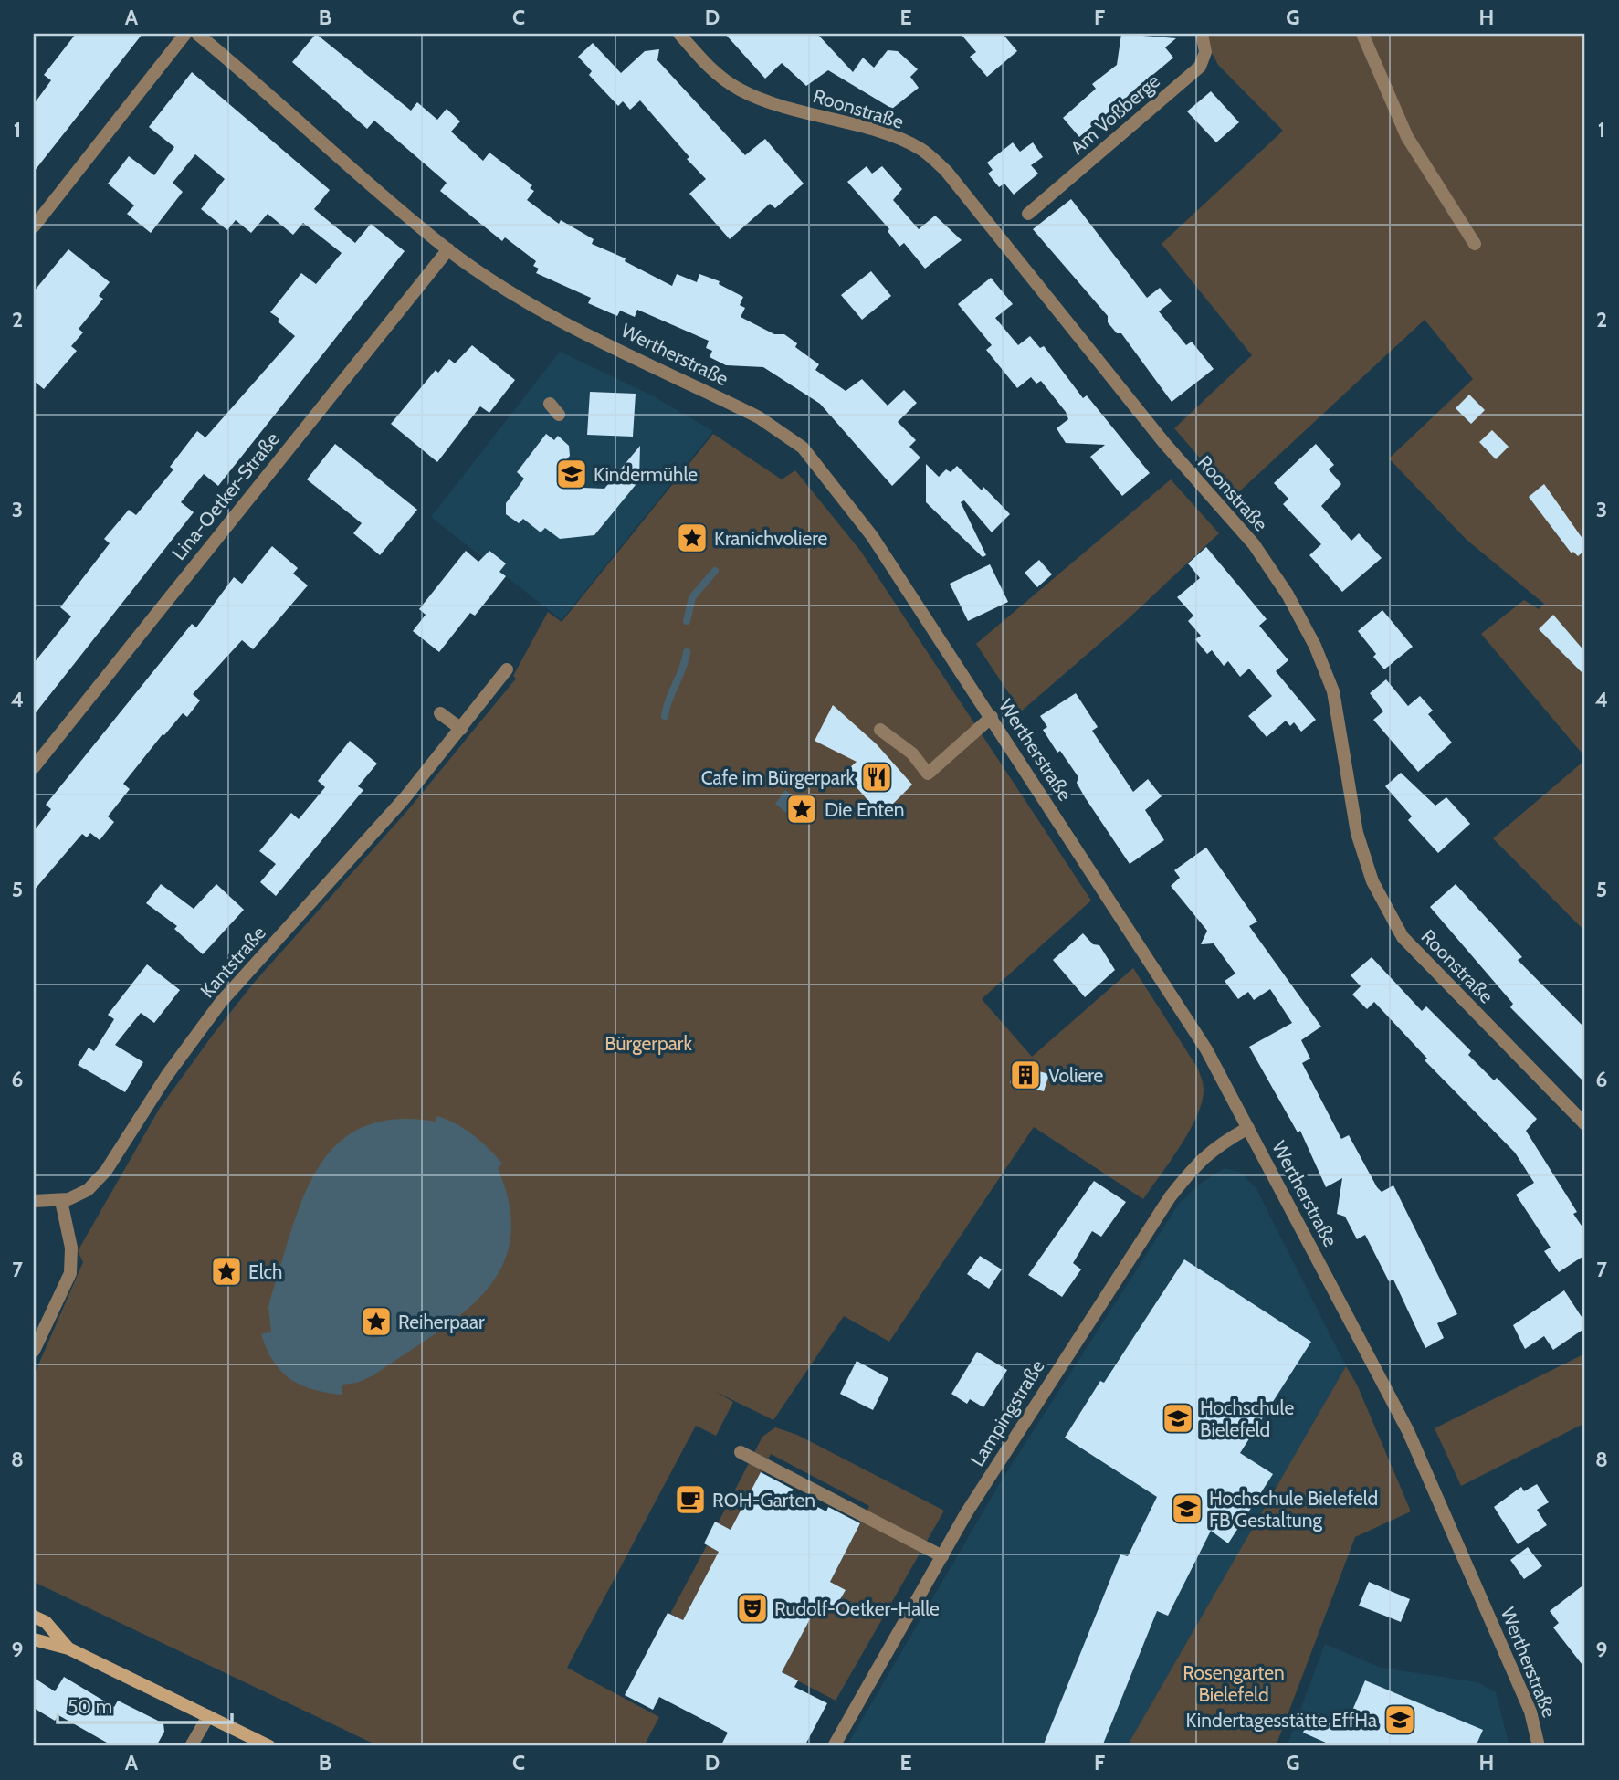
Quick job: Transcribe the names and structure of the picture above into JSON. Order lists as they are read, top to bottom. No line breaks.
{"streets":{"street":["Roonstraße","Am Voßberge","Wertherstraße","Lina-Oetker-Straße","Kantstraße","Lampingstraße"]},"crossings":[["Wertherstraße","Lina-Oetker-Straße"],["Wertherstraße","Lampingstraße"]],"parks":["Bürgerpark","Rosengarten Bielefeld"],"places":{"school or university":["Kindermühle","Hochschule Bielefeld","Hochschule Bielefeld FB Gestaltung","Kindertagesstätte EffHa"],"place":["Kranichvoliere","Die Enten","Elch","Reiherpaar"],"restaurant":["Cafe im Bürgerpark"],"building":["Voliere"],"cafe":["ROH-Garten"],"theatre":["Rudolf-Oetker-Halle"]},"scale_bar":"50 m","grid":{"columns":["A","B","C","D","E","F","G","H"],"rows":["1","2","3","4","5","6","7","8","9"]}}
